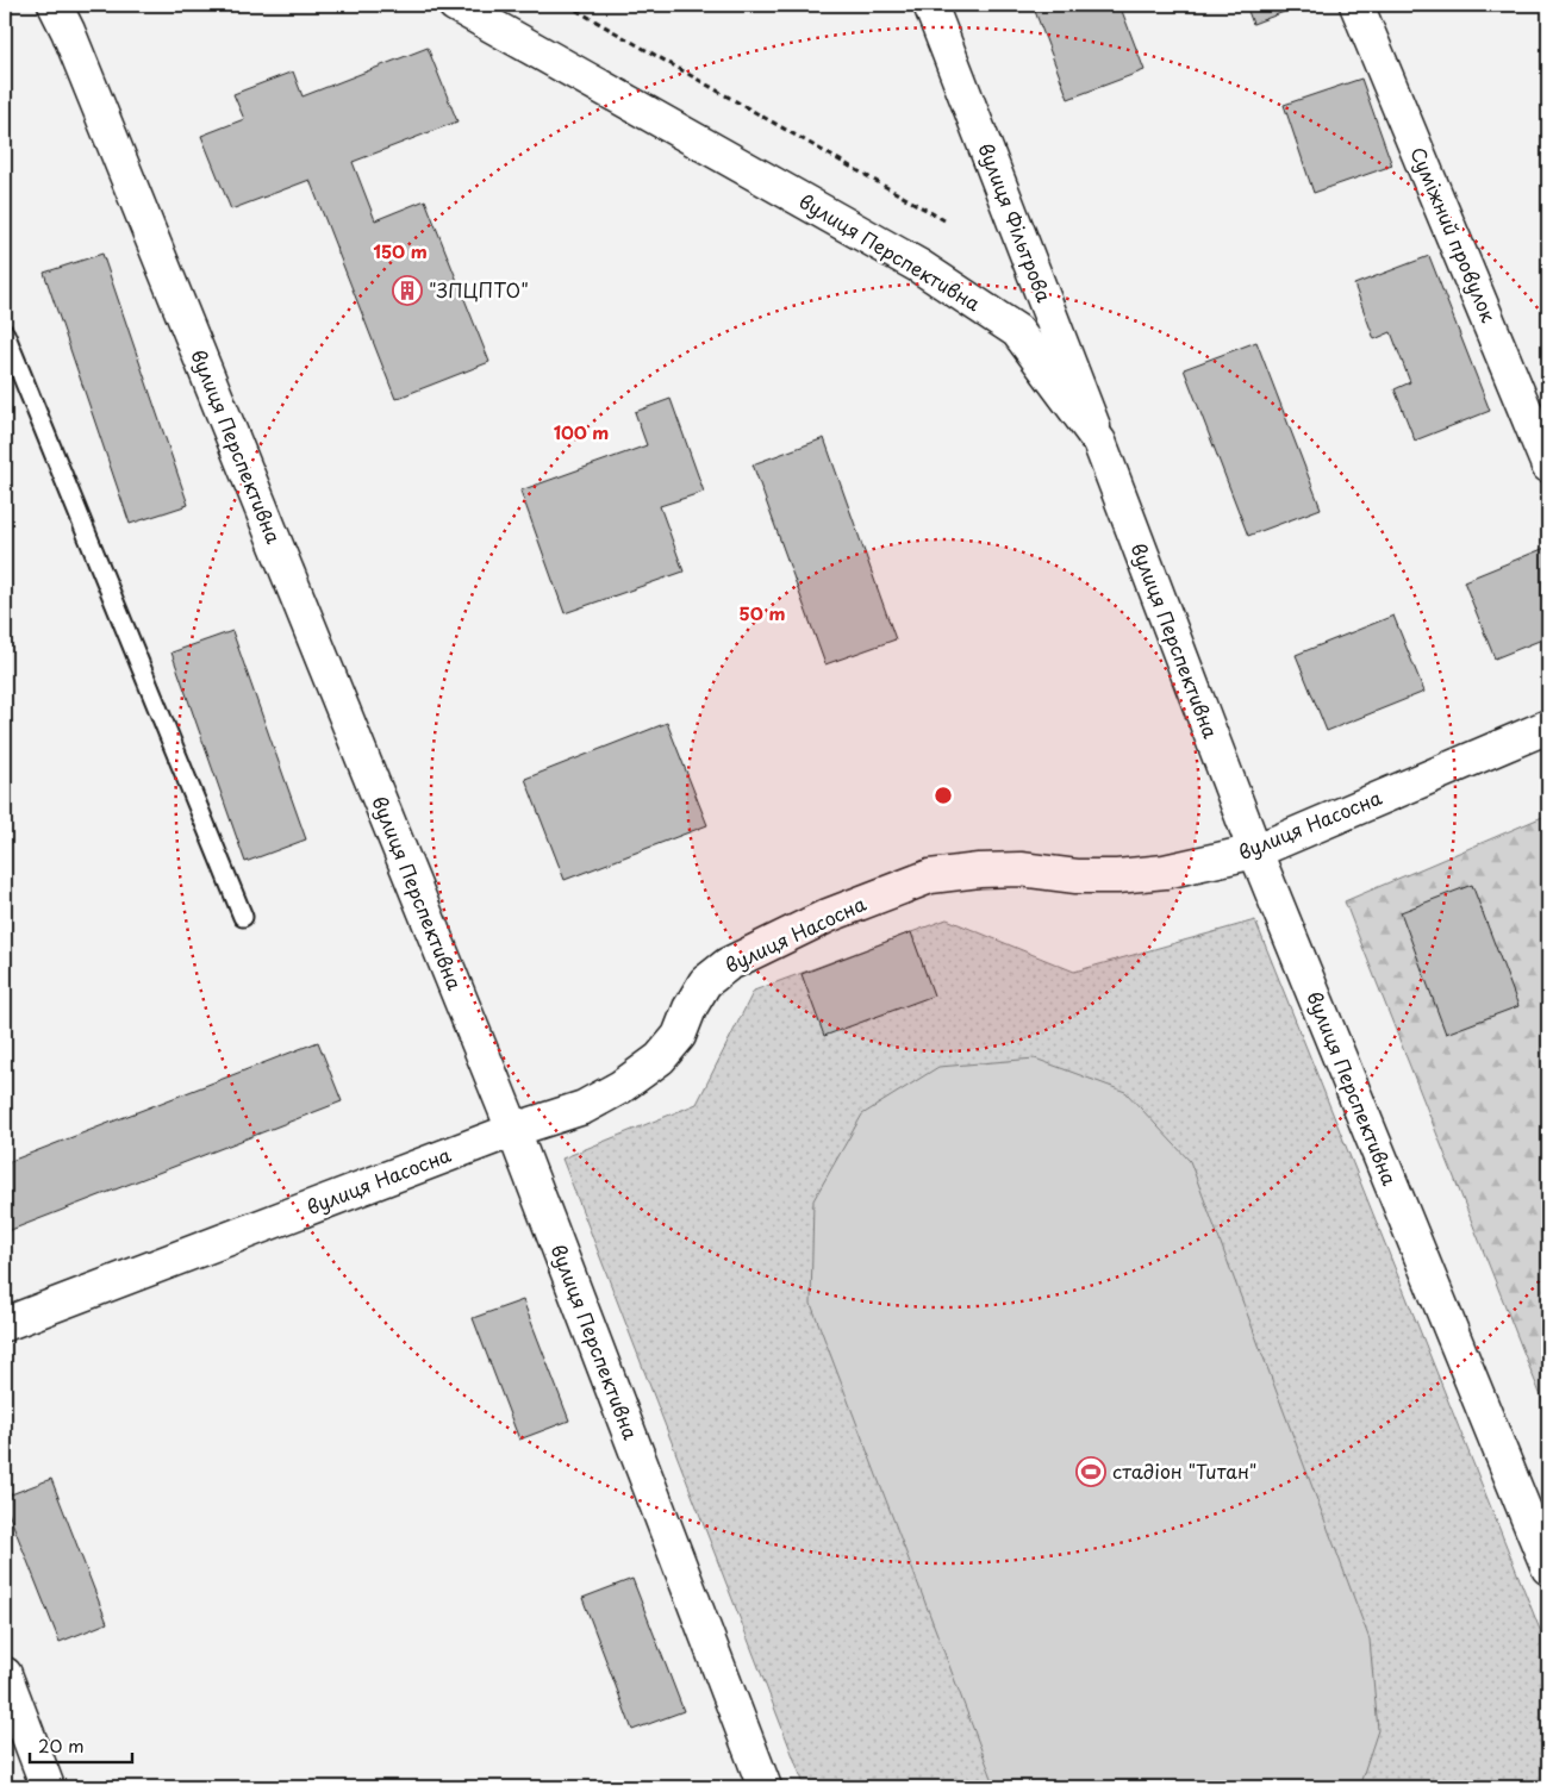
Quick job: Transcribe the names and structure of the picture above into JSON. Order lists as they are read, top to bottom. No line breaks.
{"streets":{"street":["вулиця Фільтрова","Суміжний провулок","вулиця Перспективна","вулиця Насосна"]},"crossings":[["вулиця Фільтрова","вулиця Перспективна"],["вулиця Перспективна","вулиця Насосна"]],"places":{"building":["\"ЗПЦПТО\""],"sports":["стадіон \"Титан\""]},"scale_bar":"20 m","rings":["150 m","100 m","50 m"]}
